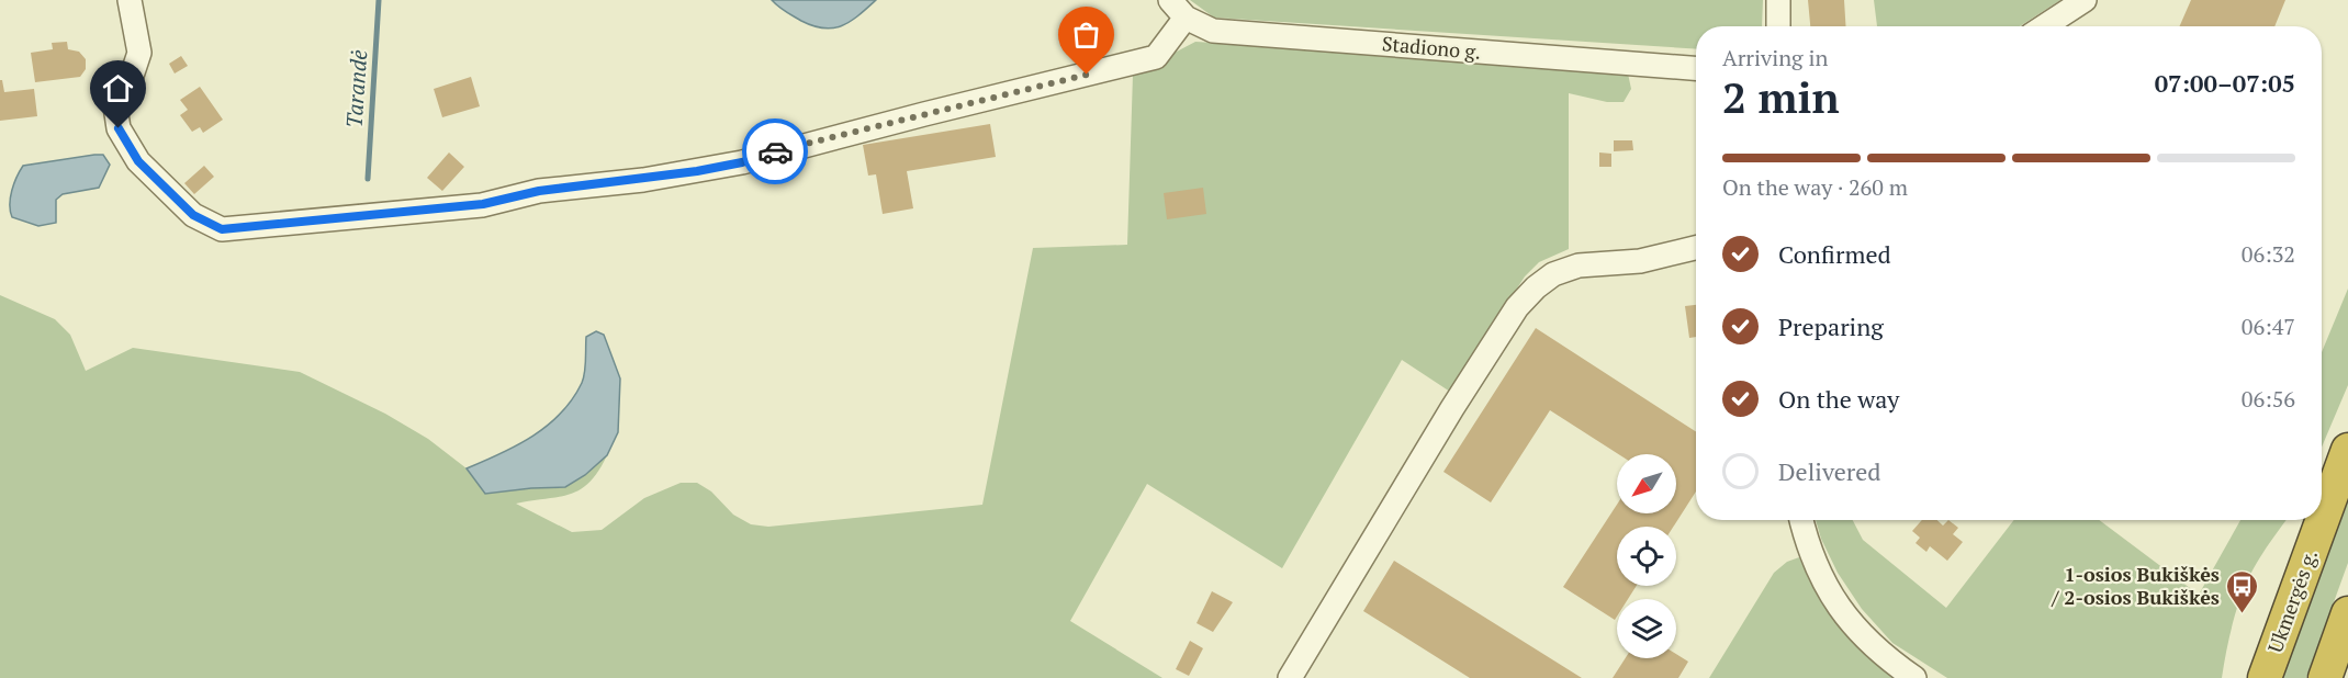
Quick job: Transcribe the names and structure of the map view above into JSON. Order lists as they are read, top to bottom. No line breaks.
{"streets":{"highway":["Ukmergės g."],"street":["Stadiono g."]},"water":["Tarandė"],"places":{"bus stop":["1-osios Bukiškės / 2-osios Bukiškės"]},"north":"bottom left","page":{"heading":["2 min","Arriving in","07:00–07:05"],"bar":"On the way · 260 m","list":[["Confirmed","06:32"],["Preparing","06:47"],["On the way","06:56"],"Delivered"]}}
